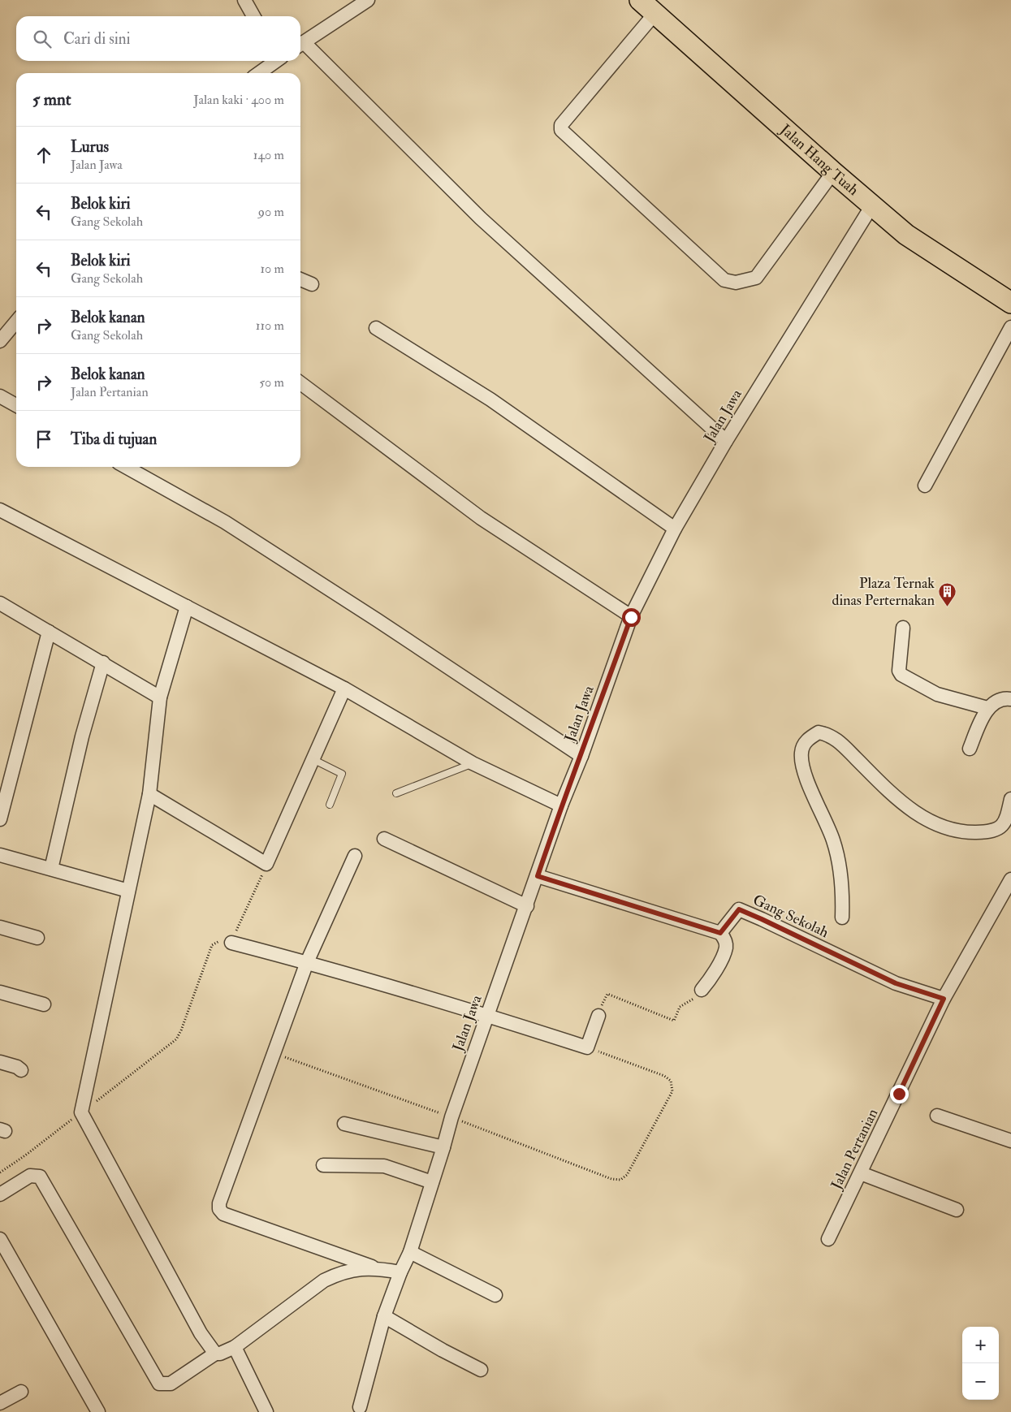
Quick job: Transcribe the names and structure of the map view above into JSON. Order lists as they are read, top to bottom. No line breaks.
{"streets":{"main road":["Jalan Hang Tuah"],"street":["Jalan Jawa","Gang Sekolah","Jalan Pertanian"]},"crossings":[["Jalan Hang Tuah","Jalan Jawa"],["Gang Sekolah","Jalan Pertanian"]],"places":{"building":["Plaza Ternak dinas Perternakan"]},"page":{"search":"Cari di sini","heading":["5 mnt","Jalan kaki · 400 m"],"list":[["Lurus","Jalan Jawa","140 m"],["Belok kiri","Gang Sekolah","90 m"],["Belok kiri","Gang Sekolah","10 m"],["Belok kanan","Gang Sekolah","110 m"],["Belok kanan","Jalan Pertanian","50 m"],"Tiba di tujuan"],"map_buttons":["+","−"]}}
